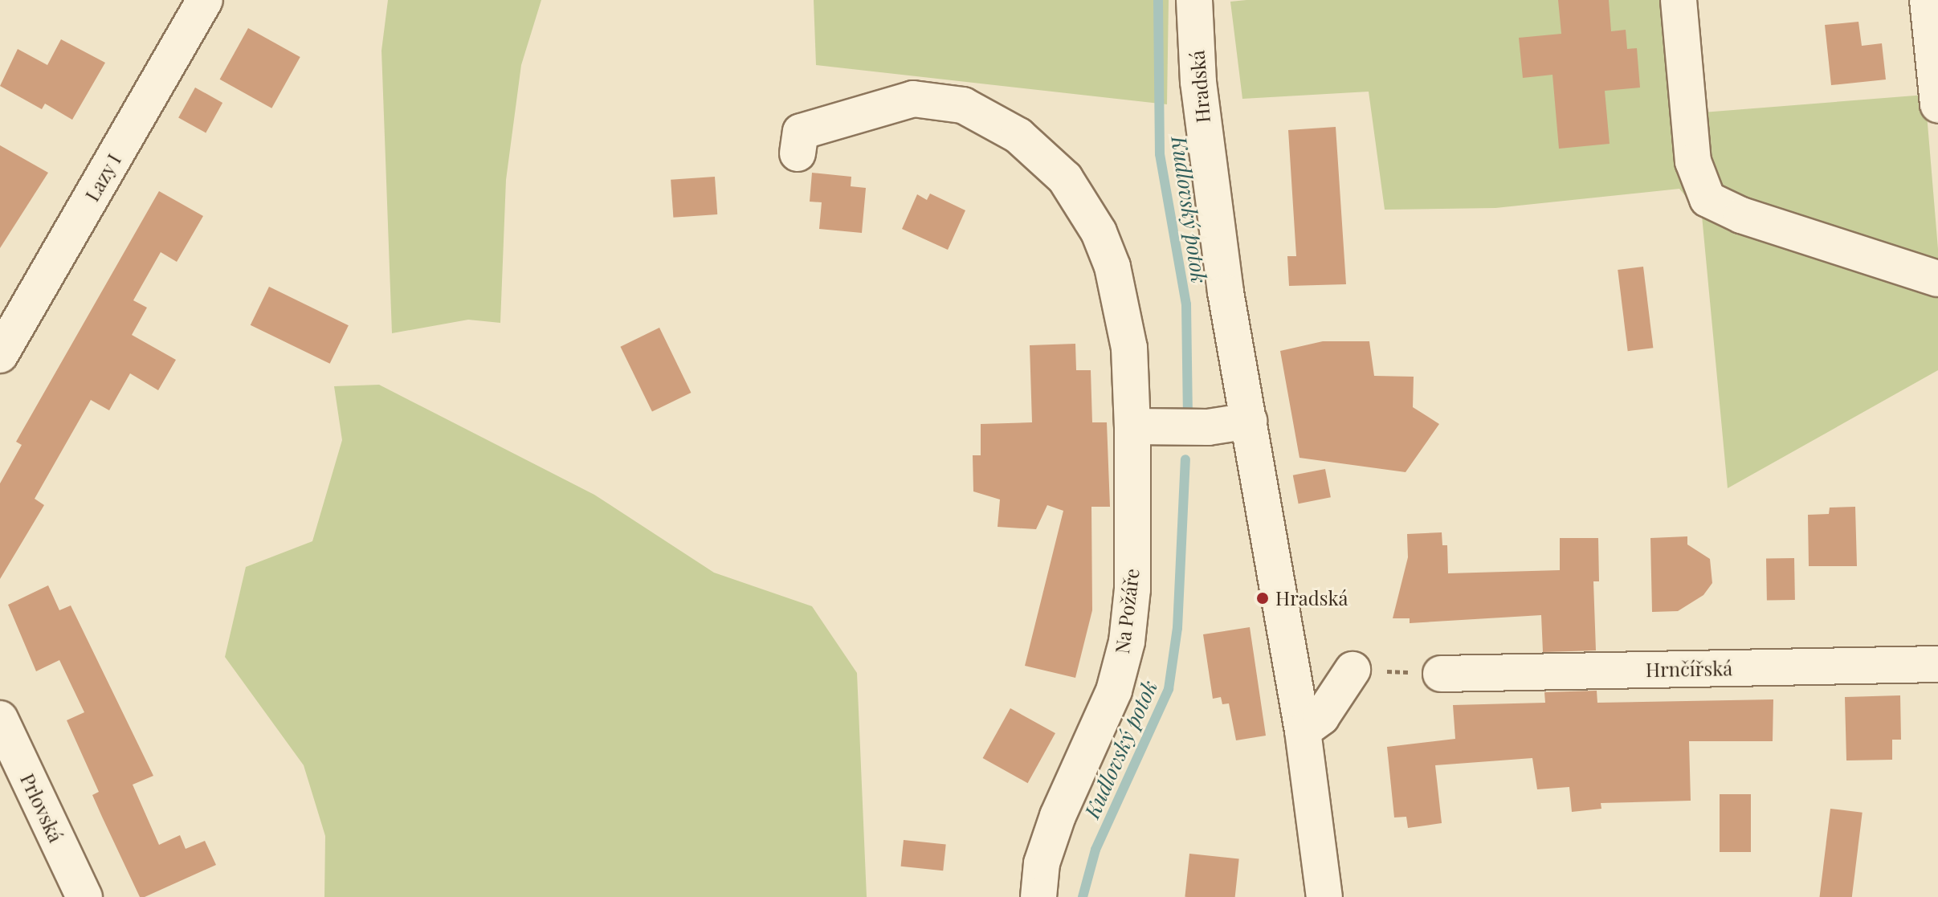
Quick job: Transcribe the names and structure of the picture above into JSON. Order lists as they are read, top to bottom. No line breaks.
{"streets":{"street":["Hradská","Lazy I","Na Požáře","Hrnčířská","Prlovská"]},"water":["Kudlovský potok"],"places":["Hradská"]}
